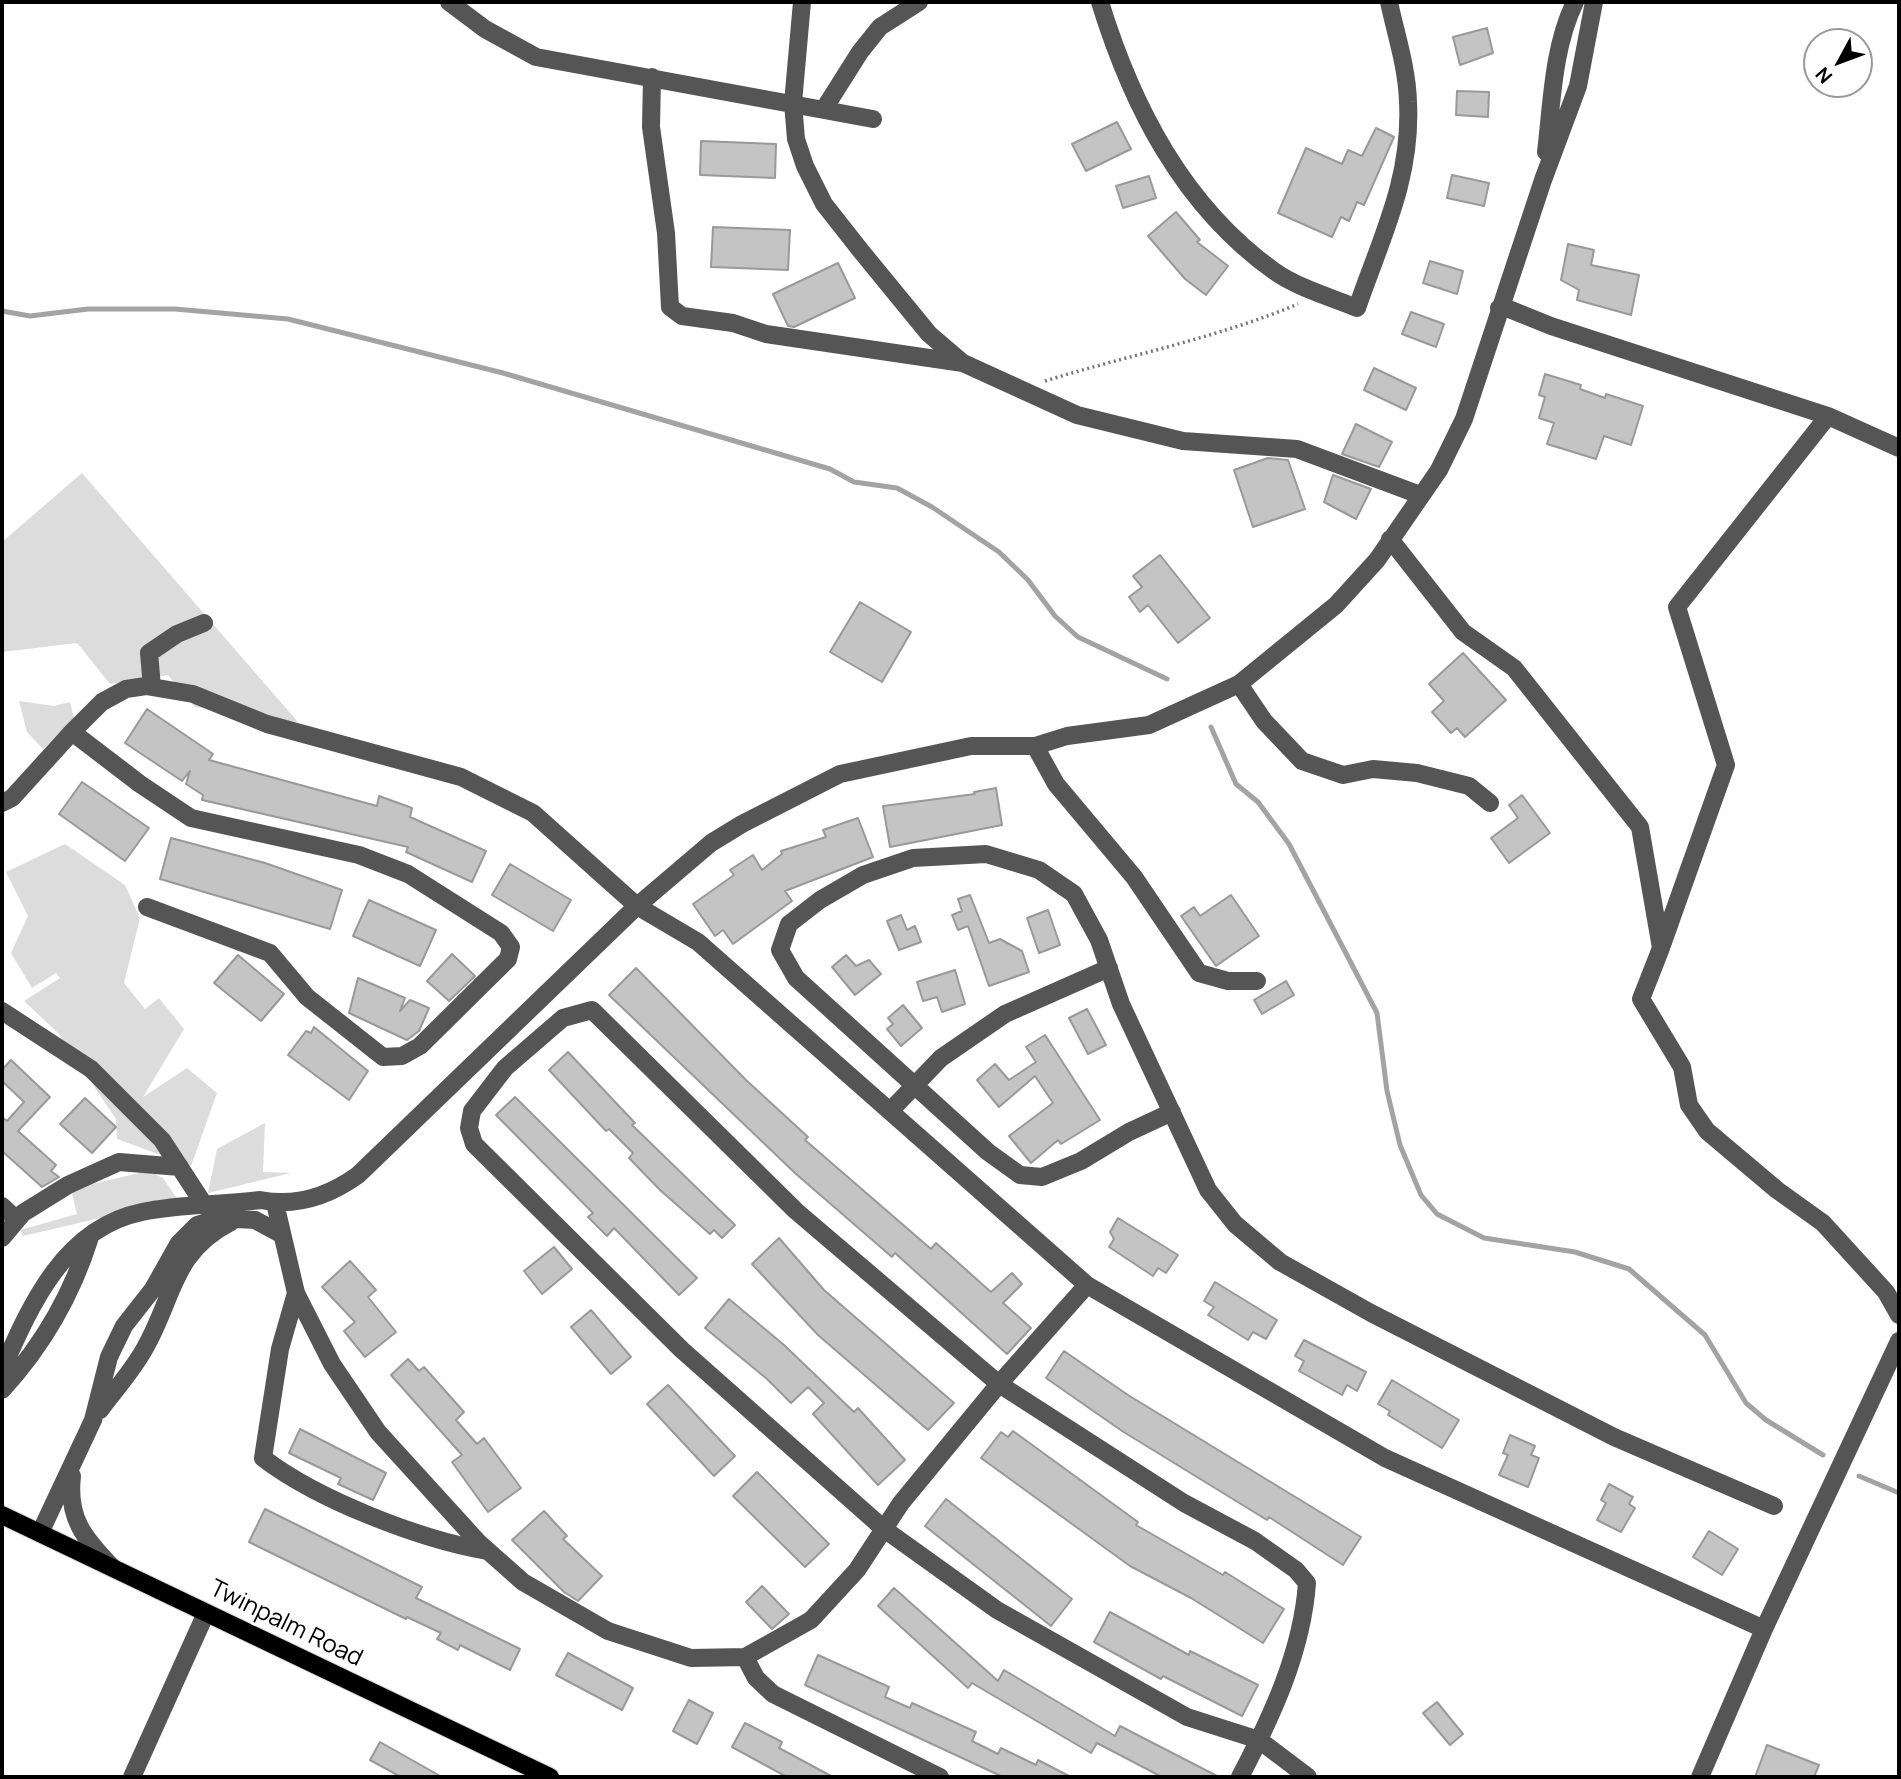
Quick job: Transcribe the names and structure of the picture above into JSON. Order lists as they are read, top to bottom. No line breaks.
{"streets":{"main road":["Twinpalm Road"]},"north":"bottom left"}
